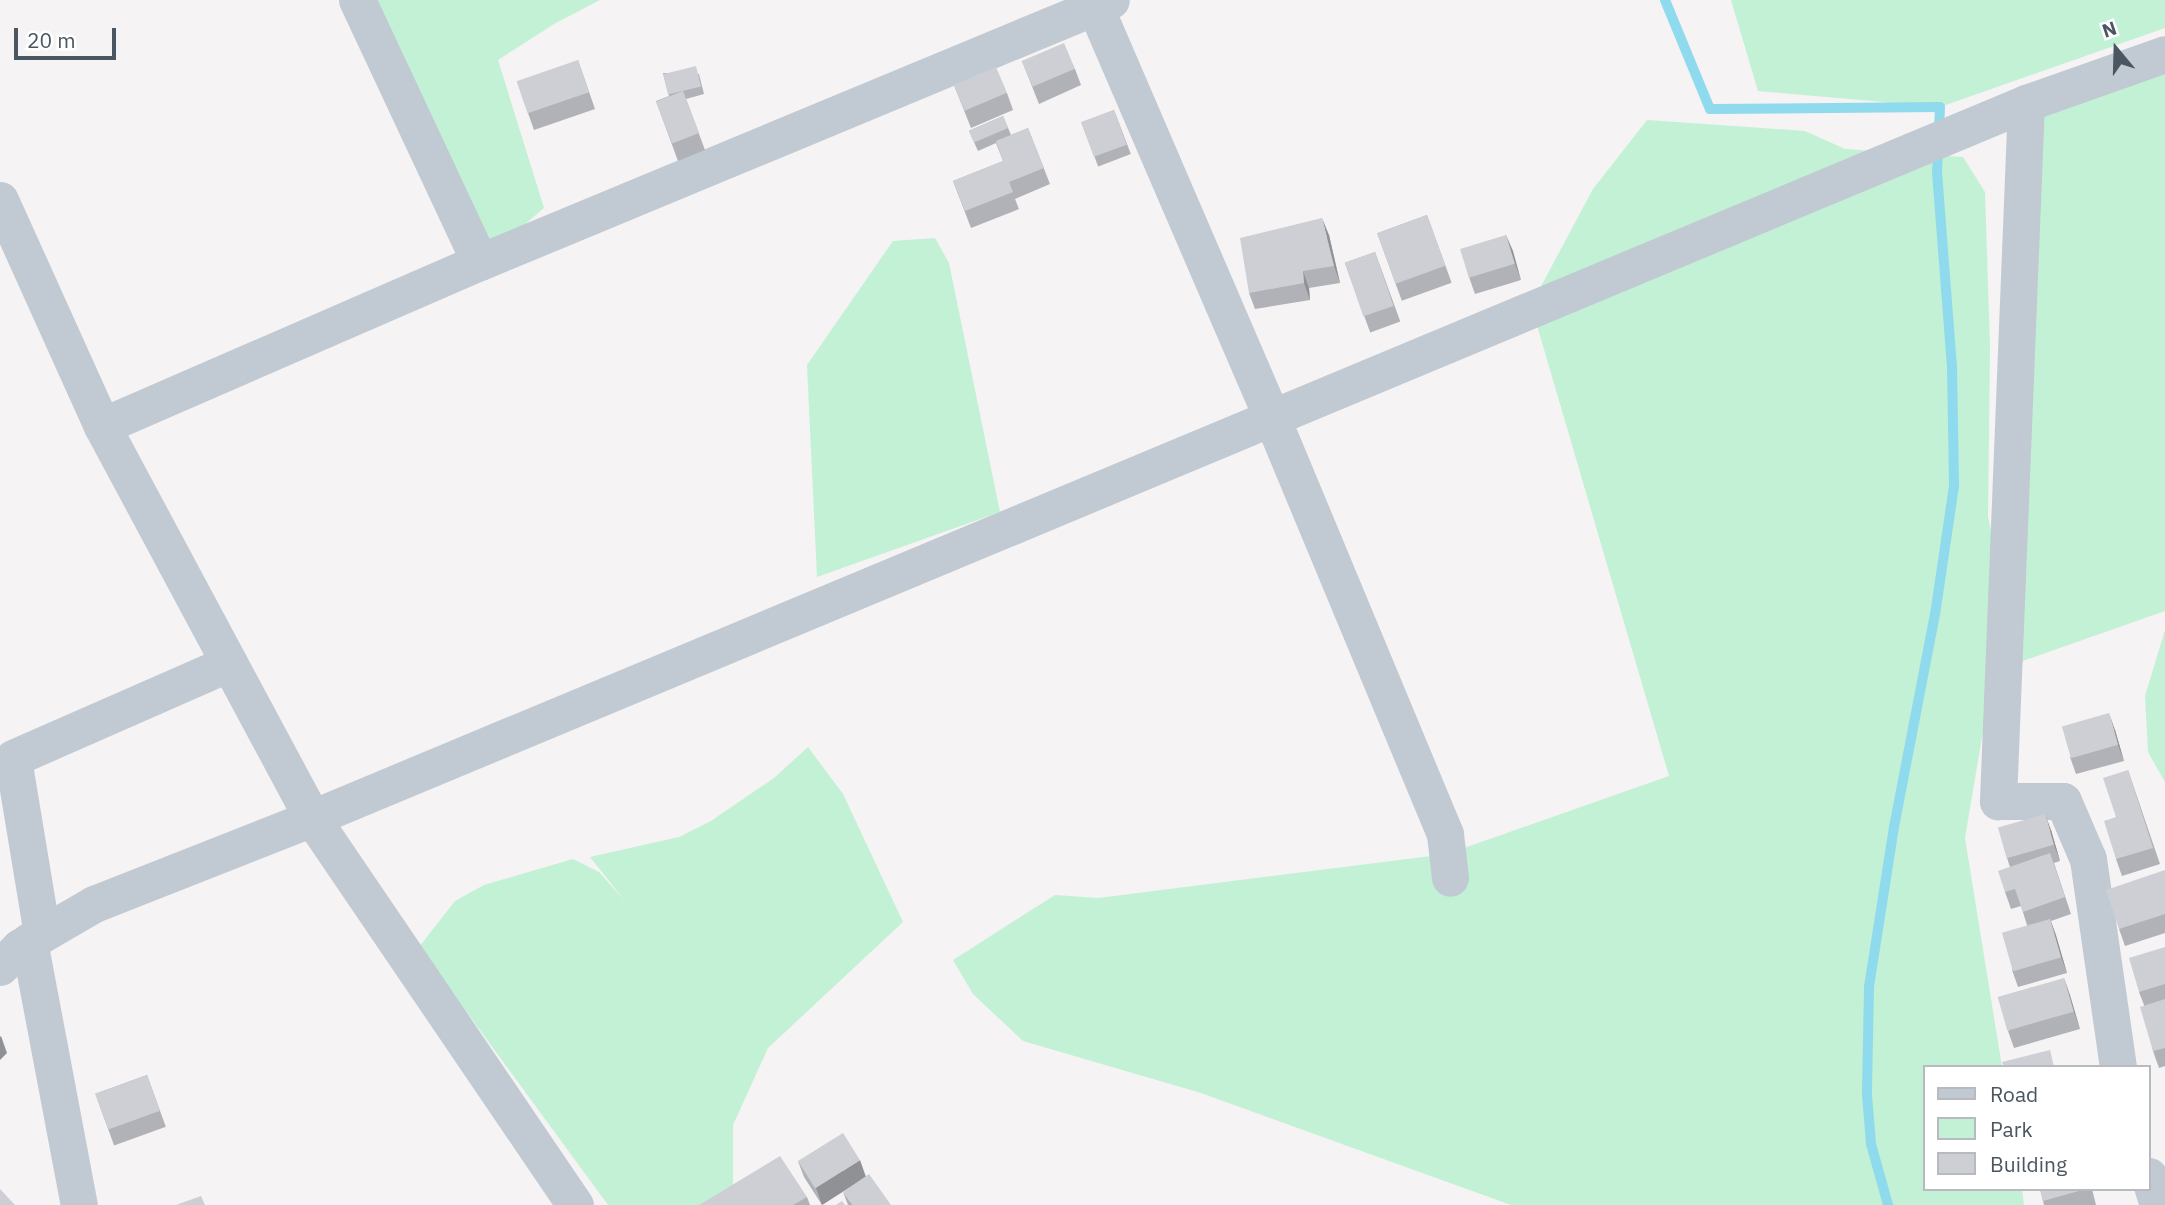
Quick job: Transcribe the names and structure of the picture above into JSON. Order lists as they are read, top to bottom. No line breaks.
{"legend":["Road","Park","Building"],"scale_bar":"20 m","north":"top"}
